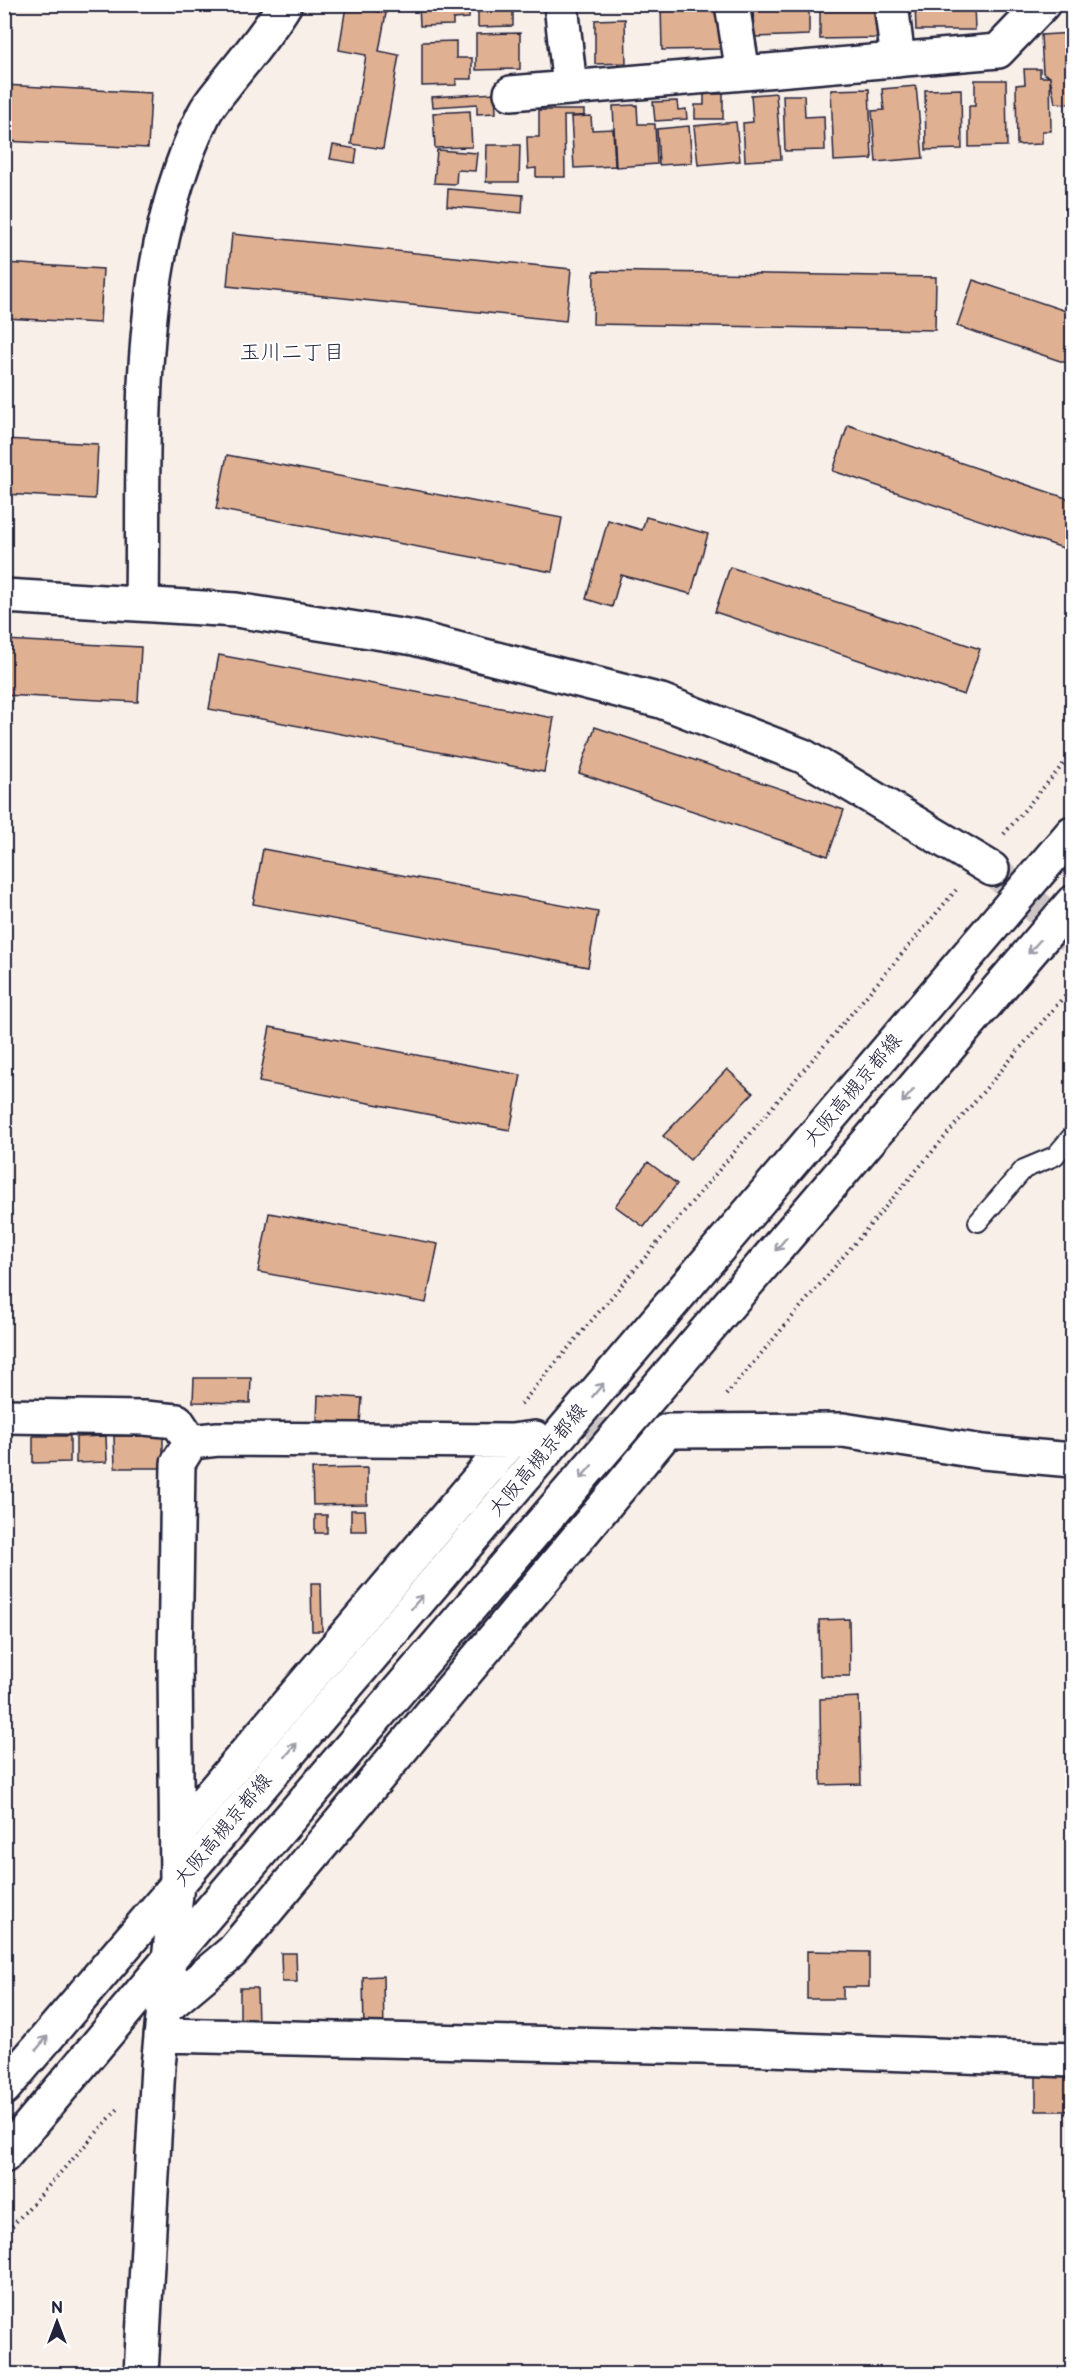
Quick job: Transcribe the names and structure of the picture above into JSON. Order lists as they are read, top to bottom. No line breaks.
{"streets":{"street":["大阪高槻京都線"]},"districts":["玉川二丁目"],"north":"top"}
